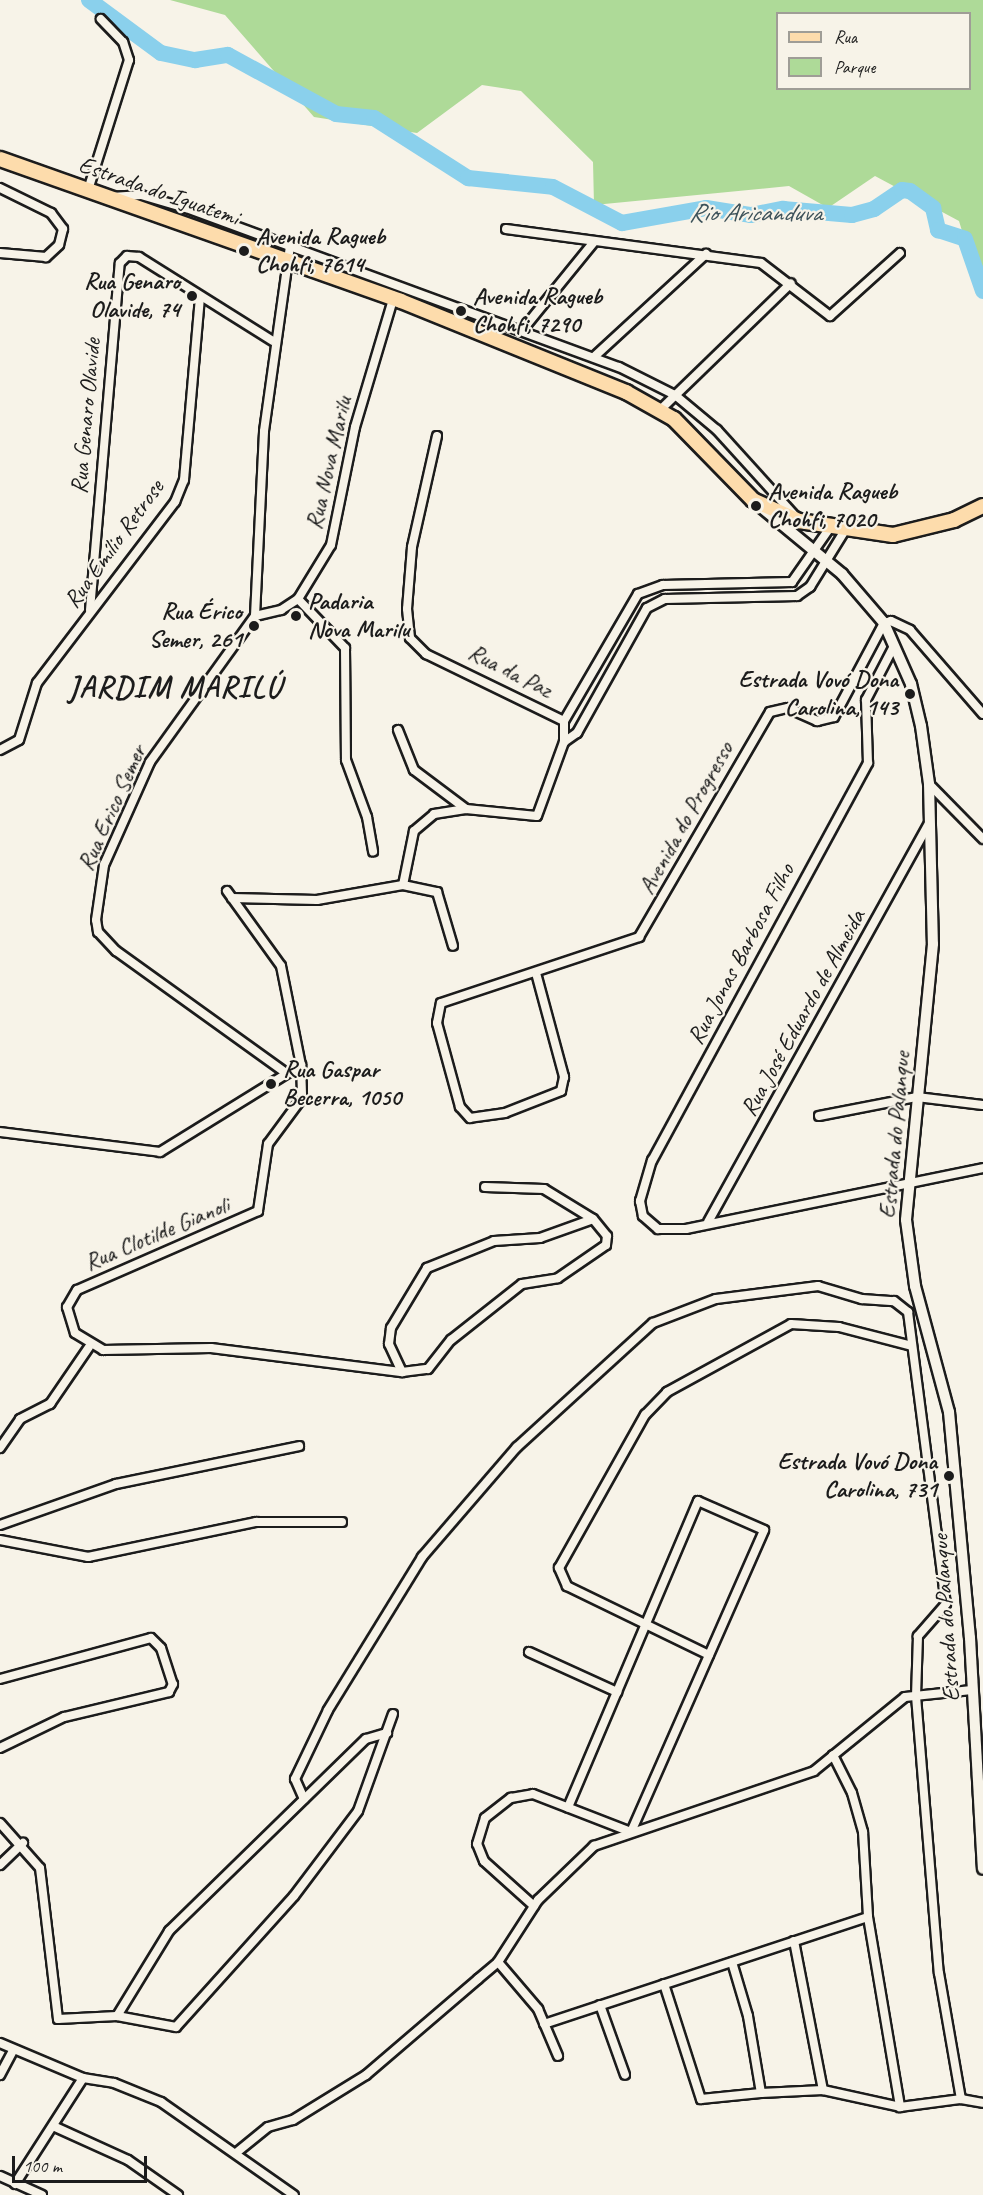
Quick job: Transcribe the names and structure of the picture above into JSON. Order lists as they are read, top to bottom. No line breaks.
{"streets":{"main road":["Estrada do Iguatemi"],"street":["Rua Genaro Olavide","Rua Nova Marilu","Rua Emílio Retrose","Rua da Paz","Rua Erico Semer","Avenida do Progresso","Rua Jonas Barbosa Filho","Rua José Eduardo de Almeida","Estrada do Palanque","Rua Clotilde Gianoli"]},"crossings":[["Estrada do Iguatemi","Rua Nova Marilu"],["Estrada do Iguatemi","Estrada do Palanque"],["Rua Genaro Olavide","Rua Emílio Retrose"],["Avenida do Progresso","Estrada do Palanque"],["Rua Jonas Barbosa Filho","Rua José Eduardo de Almeida"],["Rua Jonas Barbosa Filho","Estrada do Palanque"],["Rua José Eduardo de Almeida","Estrada do Palanque"]],"districts":["JARDIM MARILÚ"],"water":["Rio Aricanduva"],"places":["Avenida Ragueb Chohfi, 7614","Rua Genaro Olavide, 74","Avenida Ragueb Chohfi, 7290","Avenida Ragueb Chohfi, 7020","Padaria Nova Marilu","Rua Érico Semer, 261","Estrada Vovó Dona Carolina, 143","Rua Gaspar Becerra, 1050","Estrada Vovó Dona Carolina, 731"],"legend":["Rua","Parque"],"scale_bar":"100 m"}
